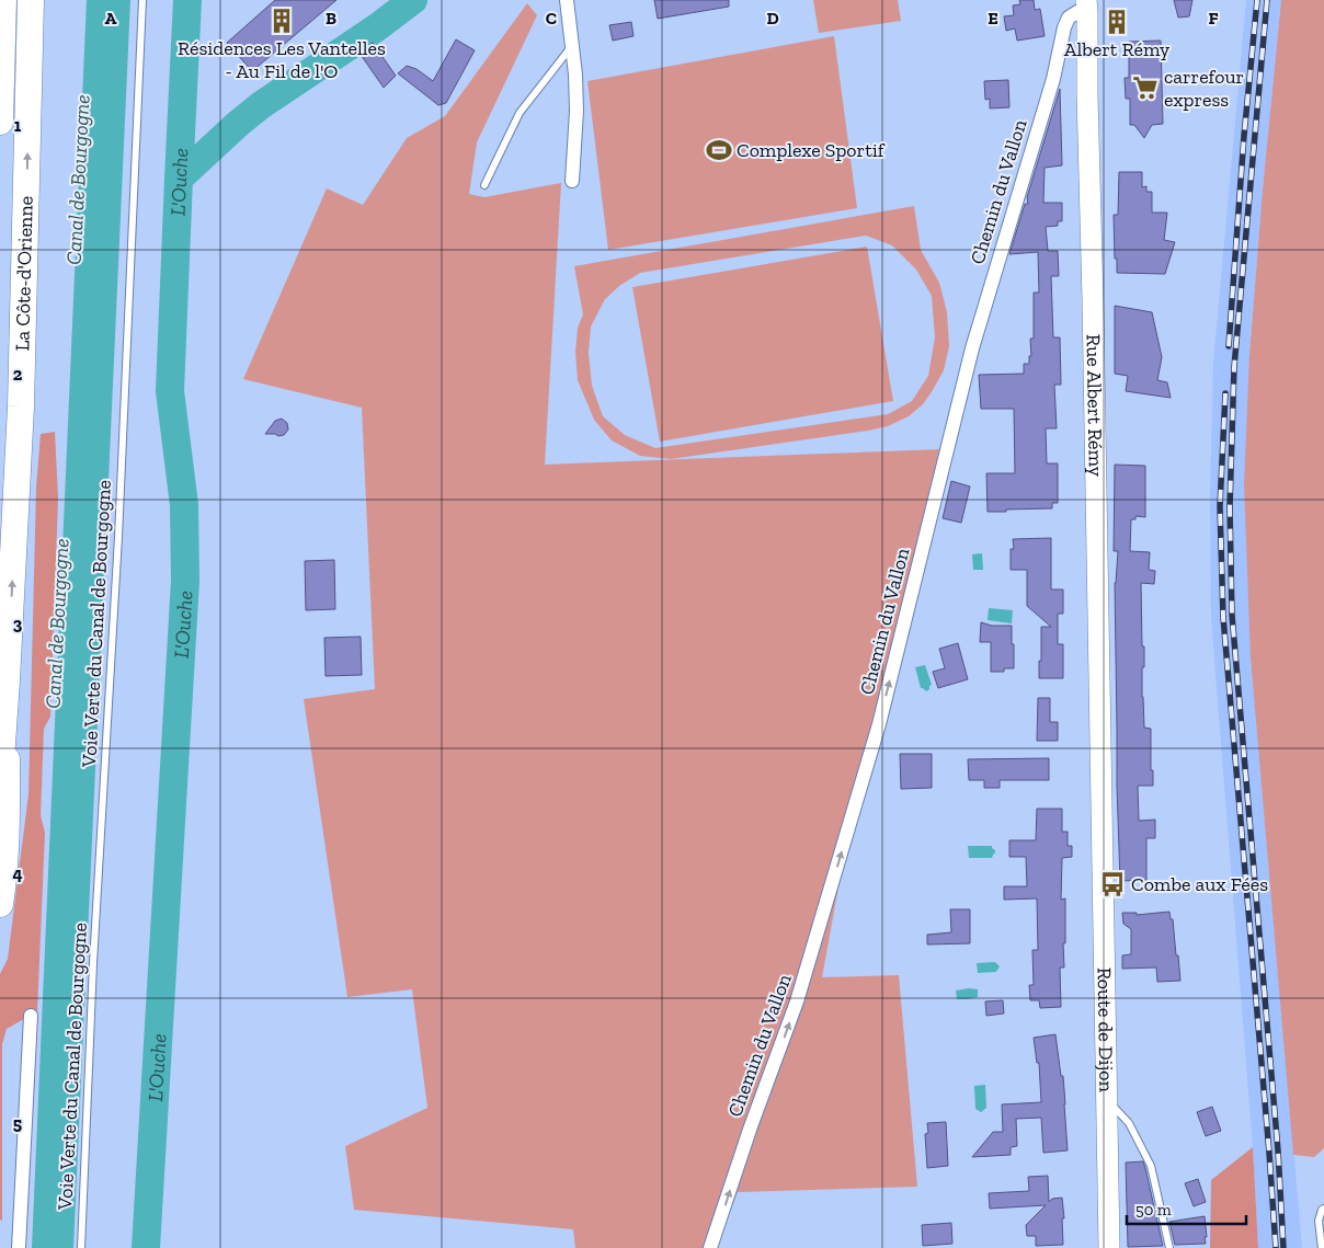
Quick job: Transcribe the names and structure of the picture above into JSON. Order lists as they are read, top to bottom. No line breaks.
{"streets":{"highway":["La Côte-d'Orienne"],"main road":["Rue Albert Rémy","Route de Dijon"],"street":["Chemin du Vallon"],"lane":["Voie Verte du Canal de Bourgogne"]},"crossings":[["Chemin du Vallon","Rue Albert Rémy"],["Rue Albert Rémy","Route de Dijon"]],"one_way":["Chemin du Vallon","La Côte-d'Orienne"],"water":["Canal de Bourgogne","L'Ouche"],"places":{"building":["Résidences Les Vantelles - Au Fil de l'O","Albert Rémy"],"supermarket":["carrefour express"],"sports":["Complexe Sportif"],"bus stop":["Combe aux Fées"]},"scale_bar":"50 m","grid":{"columns":["A","B","C","D","E","F"],"rows":["1","2","3","4","5"]}}
